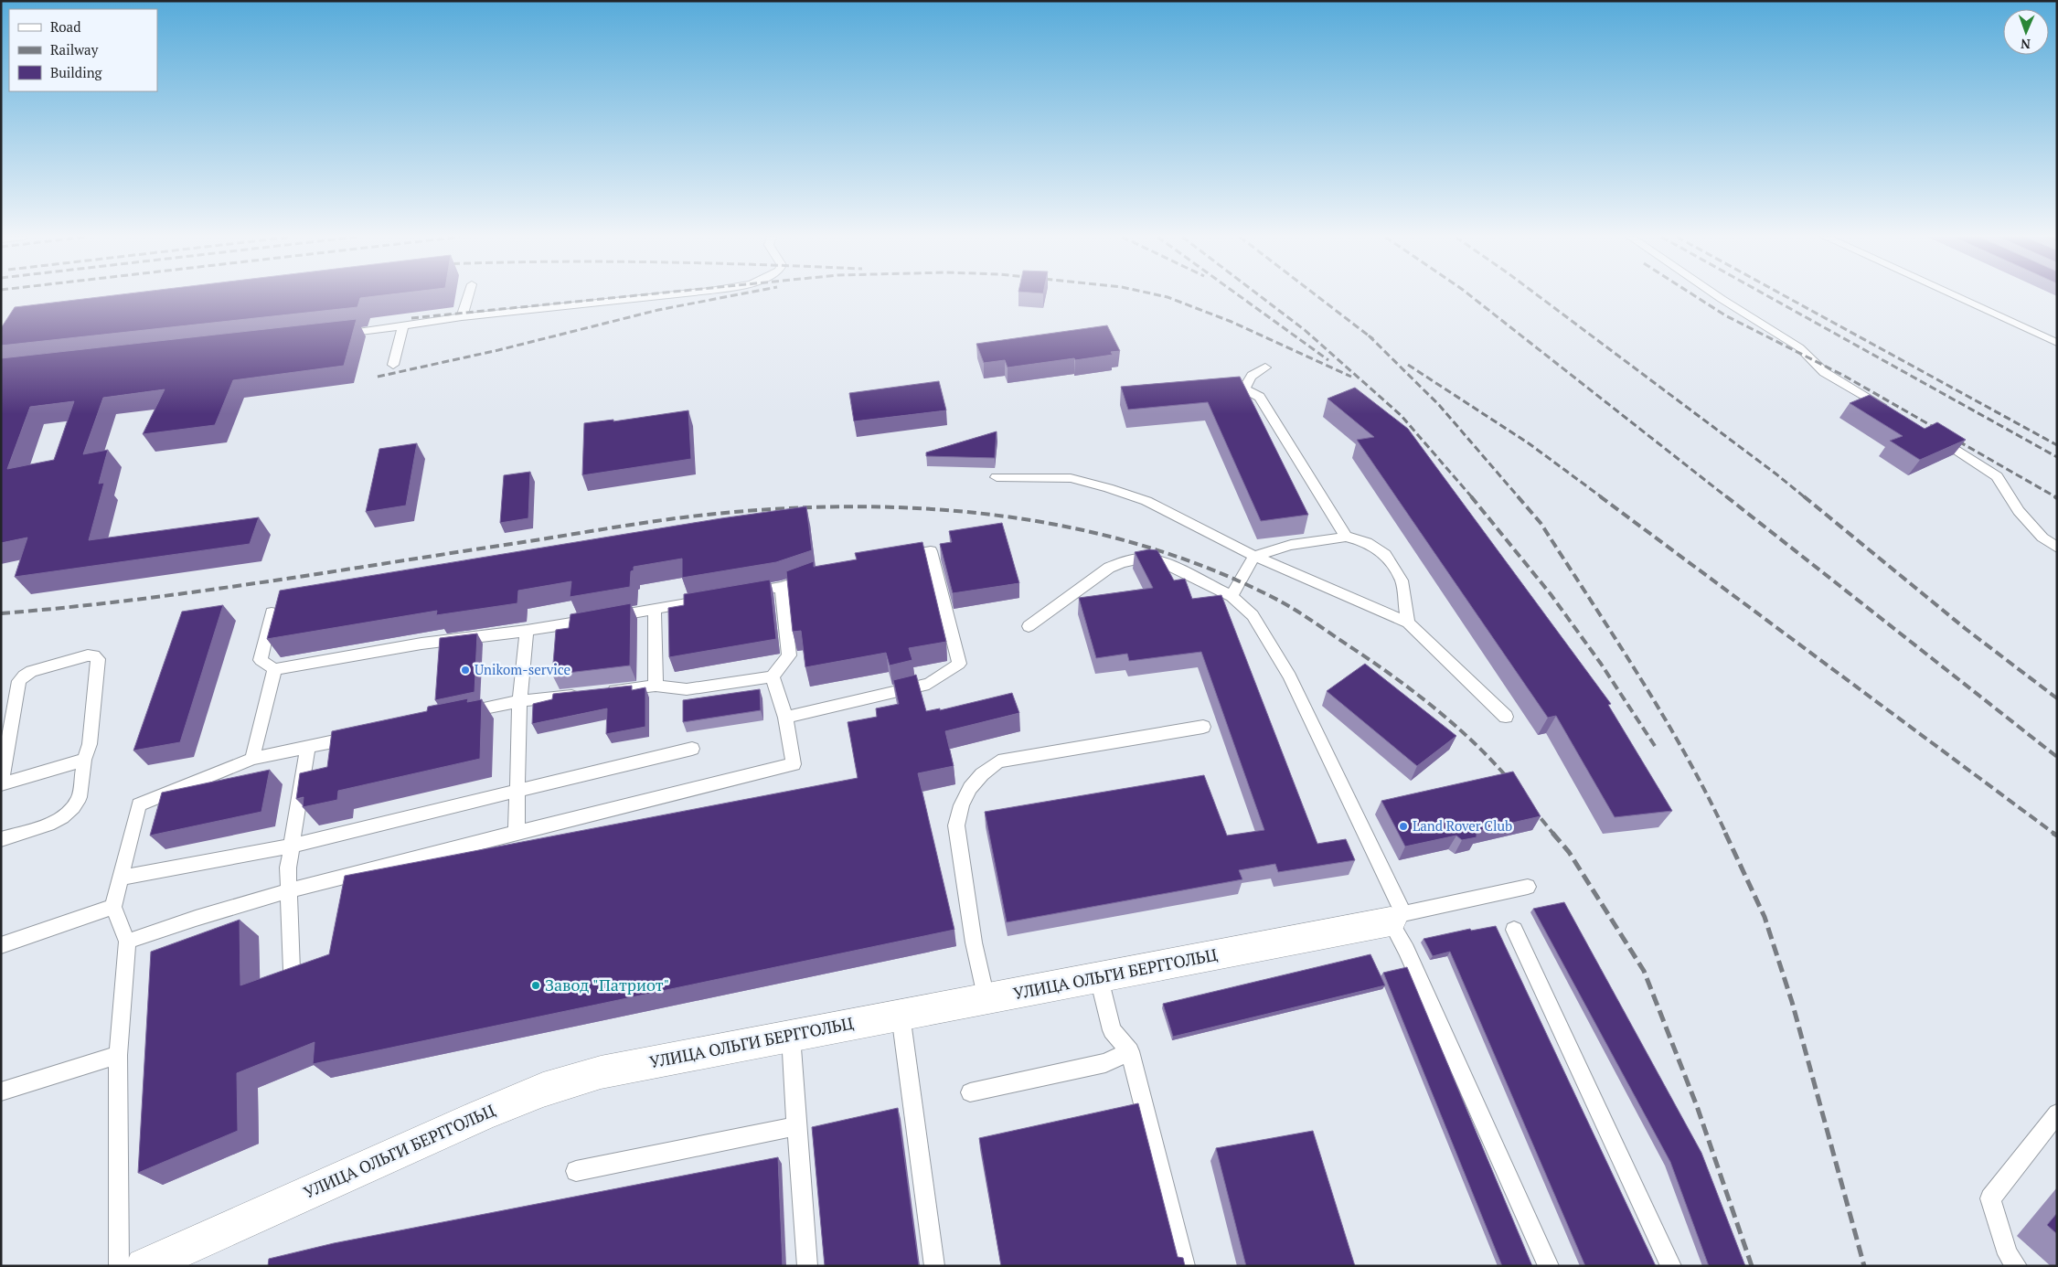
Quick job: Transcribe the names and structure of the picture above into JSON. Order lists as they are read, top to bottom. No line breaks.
{"streets":{"street":["УЛИЦА ОЛЬГИ БЕРГГОЛЬЦ"]},"places":["Unikom-service","Land Rover Club","Завод \"Патриот\""],"legend":["Road","Railway","Building"],"north":"bottom"}
